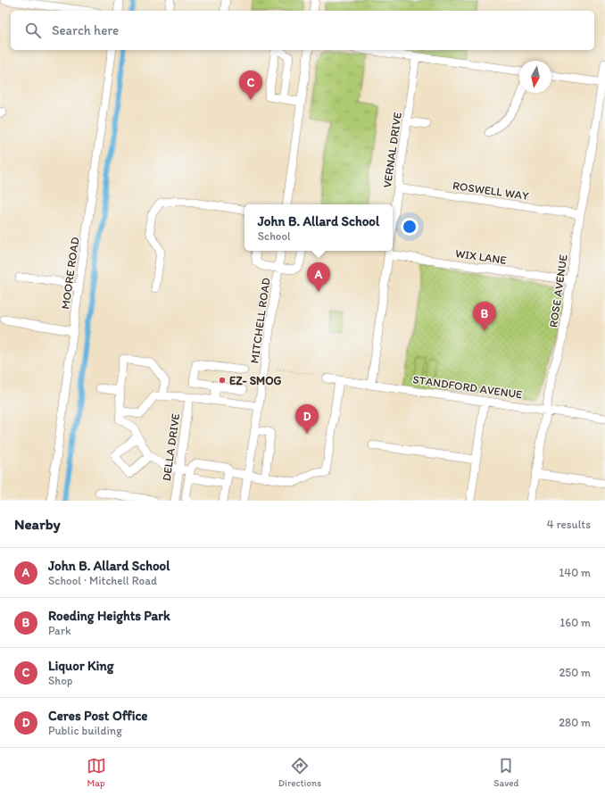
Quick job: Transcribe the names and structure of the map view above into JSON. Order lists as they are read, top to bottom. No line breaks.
{"streets":{"street":["VERNAL DRIVE","ROSWELL WAY","WIX LANE","MOORE ROAD","ROSE AVENUE","MITCHELL ROAD","STANDFORD AVENUE","DELLA DRIVE"]},"crossings":[["VERNAL DRIVE","ROSWELL WAY"],["ROSWELL WAY","ROSE AVENUE"],["WIX LANE","ROSE AVENUE"],["ROSE AVENUE","STANDFORD AVENUE"]],"places":["EZ- SMOG"],"north":"bottom","page":{"search":"Search here","pins":["C","A","B","D"],"popup":["John B. Allard School","School"],"heading":["Nearby","4 results"],"list":[{"mark":"A","name":"John B. Allard School","note":"School · Mitchell Road","value":"140 m"},{"mark":"B","name":"Roeding Heights Park","note":"Park","value":"160 m"},{"mark":"C","name":"Liquor King","note":"Shop","value":"250 m"},{"mark":"D","name":"Ceres Post Office","note":"Public building","value":"280 m"}],"nav":["Map","Directions","Saved"]}}
